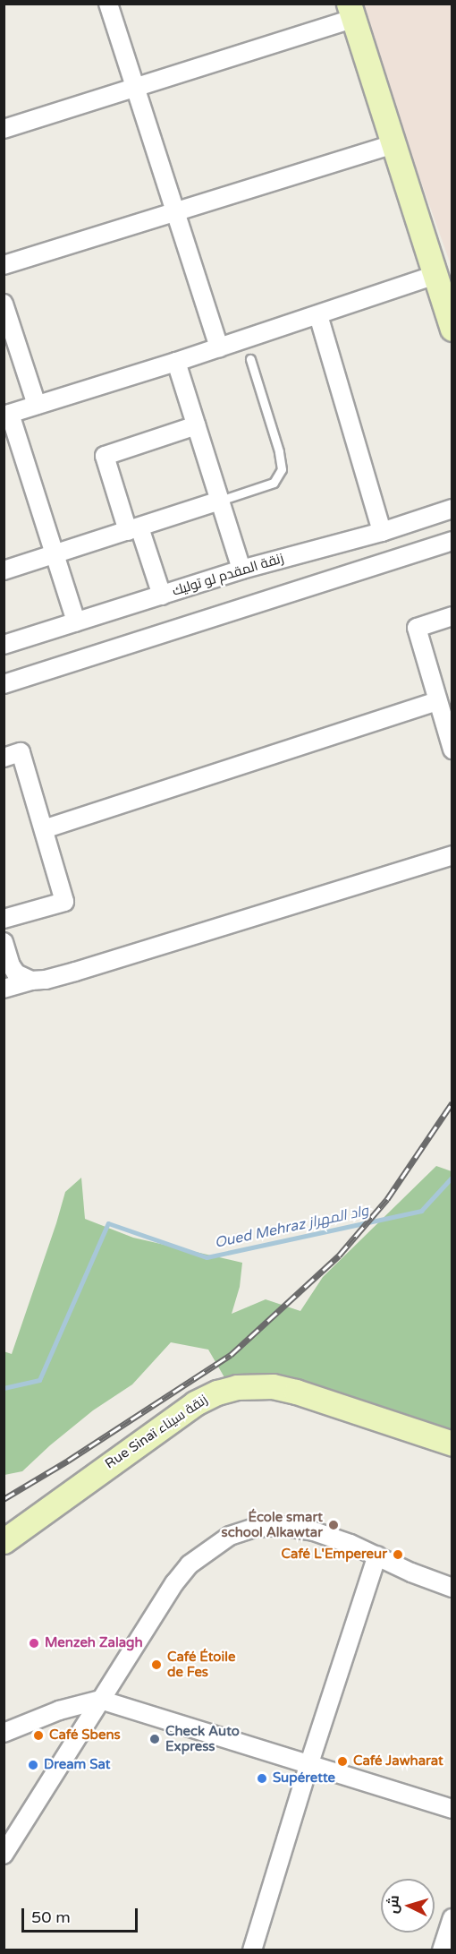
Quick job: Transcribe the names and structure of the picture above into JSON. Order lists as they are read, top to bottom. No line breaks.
{"streets":{"street":["زنقة المقدم لو توليك","Rue Sinaï زنقة سيناء"]},"water":["Oued Mehraz واد المهراز"],"places":["École smart school Alkawtar","Café L'Empereur","Menzeh Zalagh","Café Étoile de Fes","Café Sbens","Check Auto Express","Café Jawharat","Dream Sat","Supérette"],"scale_bar":"50 m","north":"left"}
